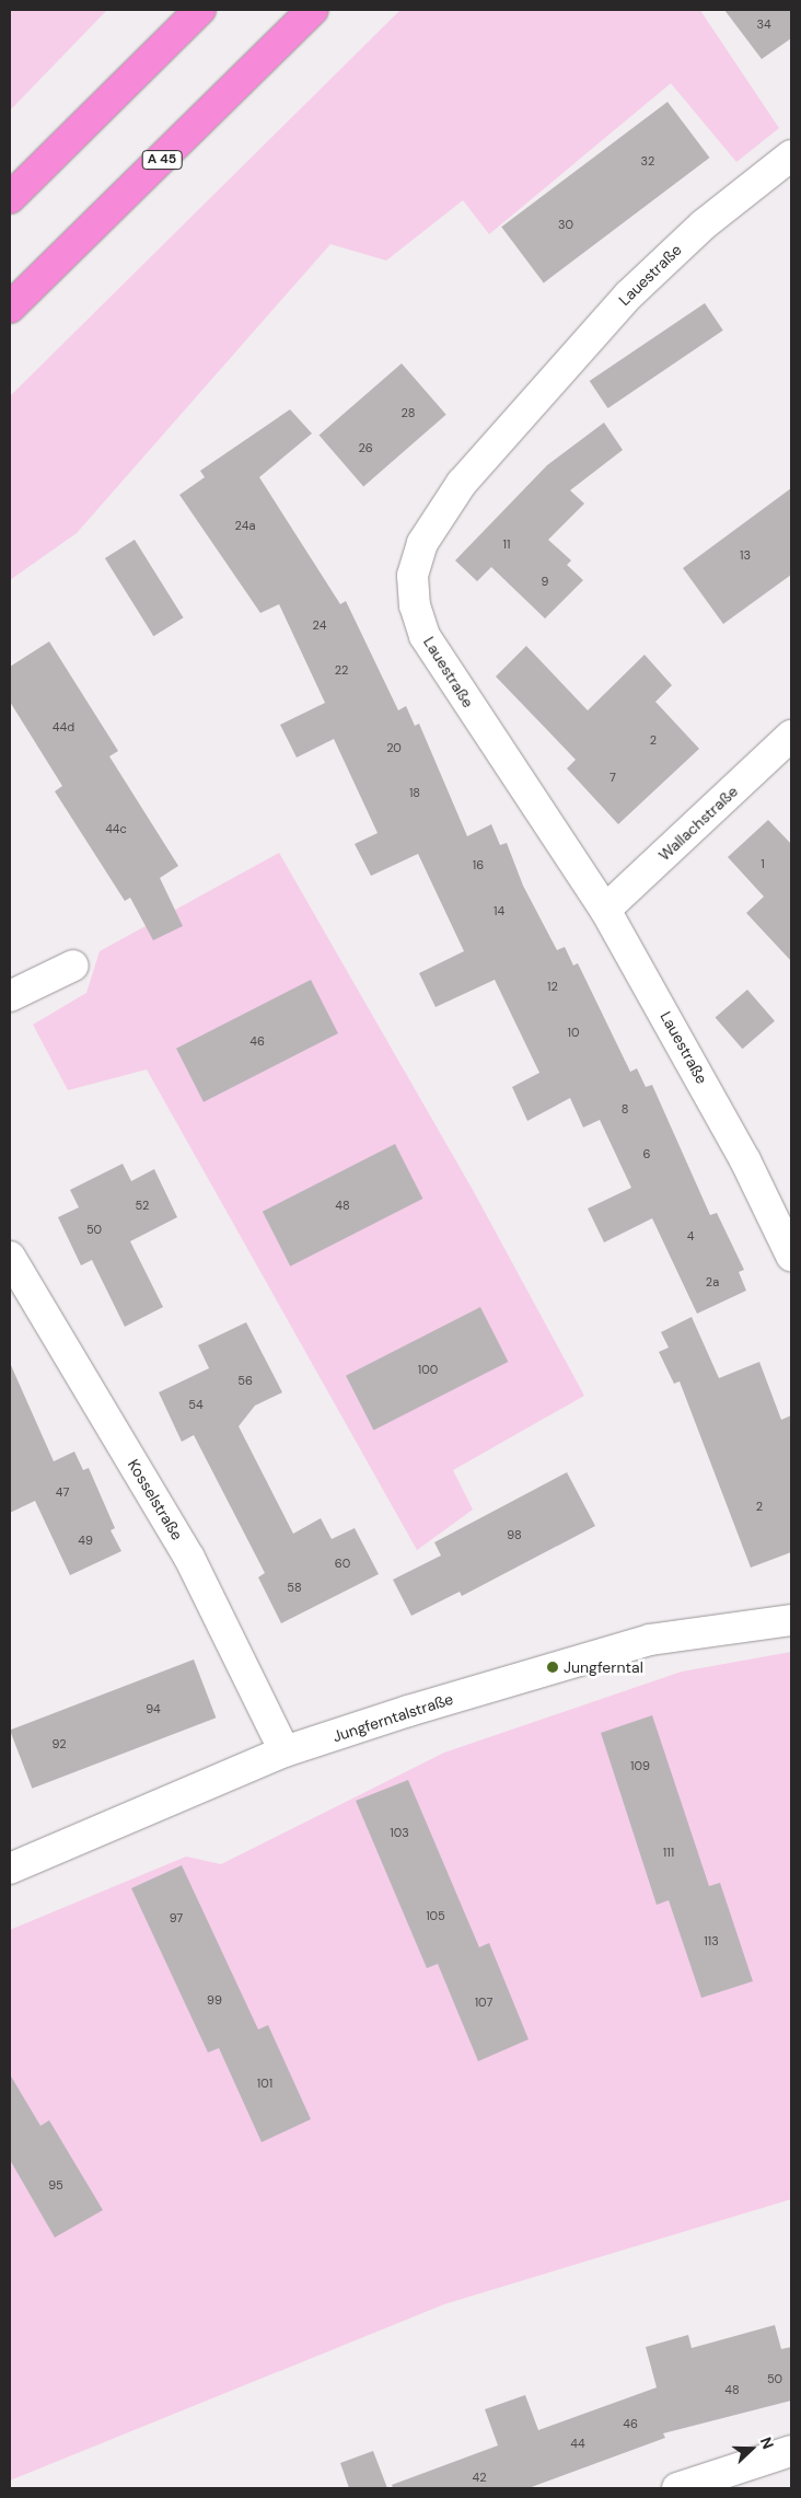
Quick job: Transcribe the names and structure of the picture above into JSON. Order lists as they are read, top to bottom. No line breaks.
{"streets":{"highway":["A 45"],"street":["Lauestraße","Wallachstraße","Kosselstraße","Jungferntalstraße"]},"crossings":[["Lauestraße","Wallachstraße"],["Kosselstraße","Jungferntalstraße"]],"places":["Jungferntal"],"house_numbers":["34","32","30","28","26","24a","11","13","9","24","22","44d","2","20","7","18","44c","1","16","14","12","10","46","8","6","52","48","50","4","2a","100","56","54","47","2","98","49","60","58","94","92","109","103","111","105","97","113","99","107","101","95","50","48","46","44","42"],"north":"right"}
